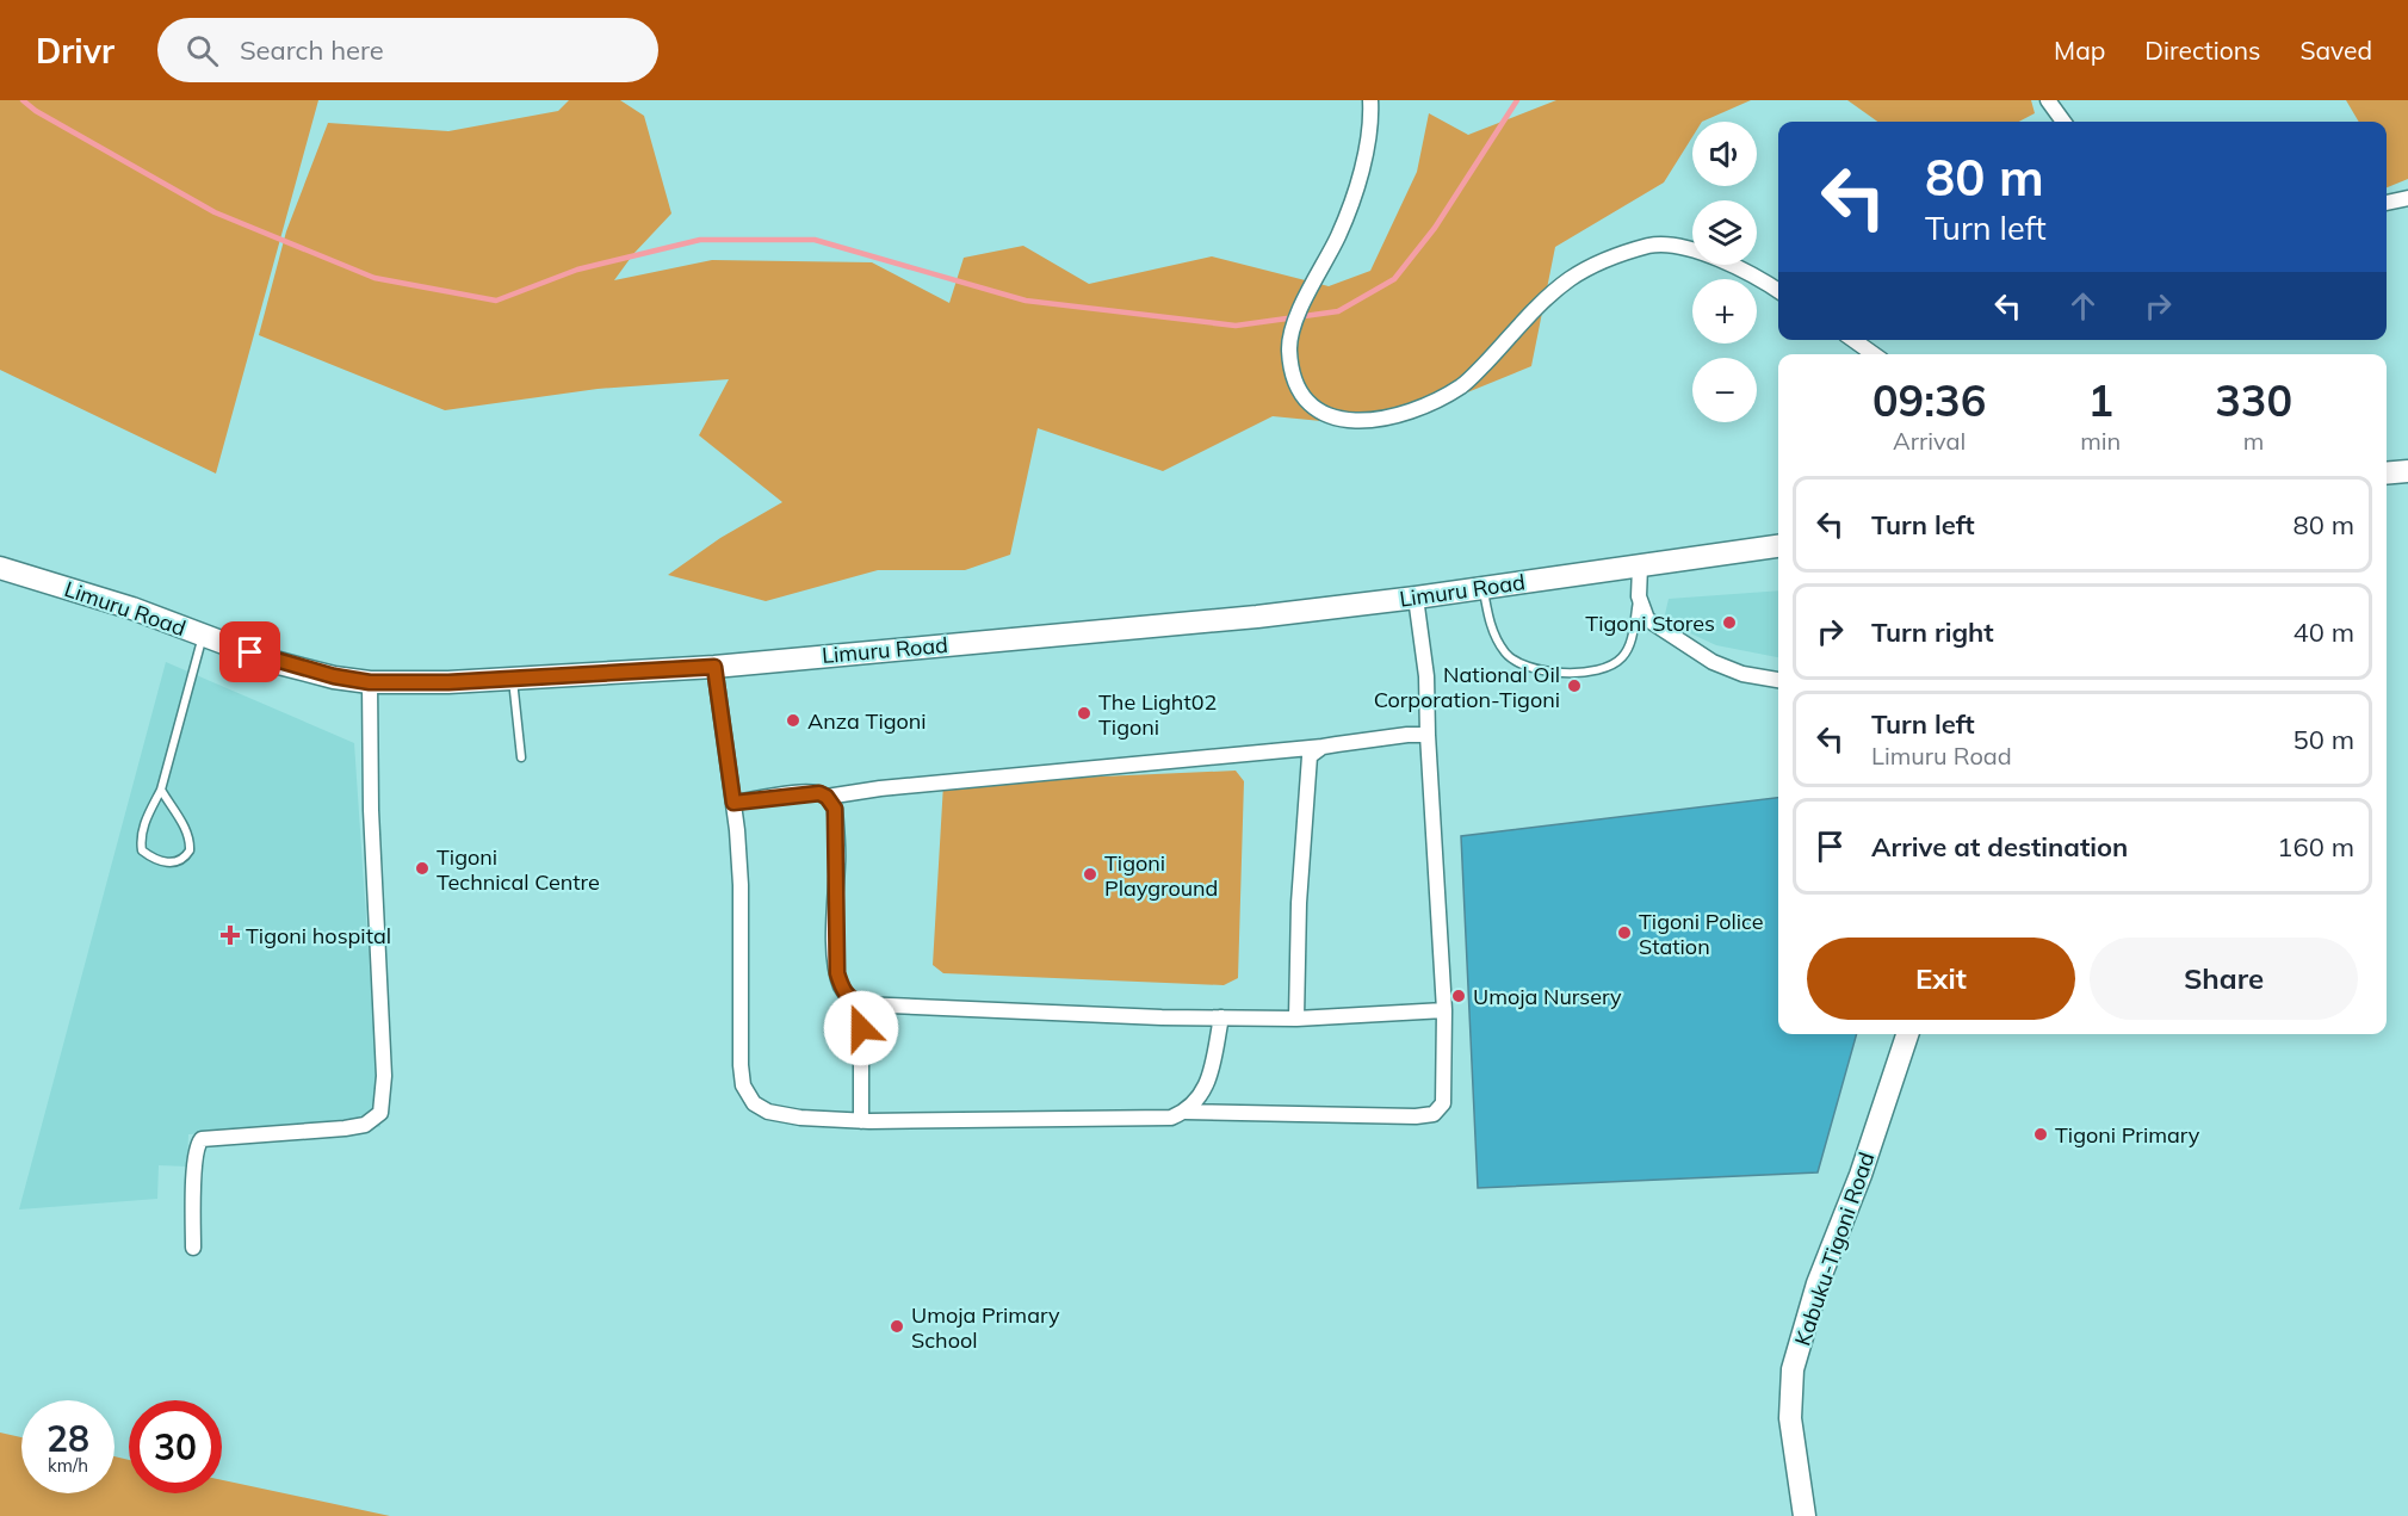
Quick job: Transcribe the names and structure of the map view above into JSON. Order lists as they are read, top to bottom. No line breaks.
{"streets":{"main road":["Limuru Road","Kabuku-Tigoni Road"]},"places":{"other":["Tigoni Stores","National Oil Corporation-Tigoni","The Light02 Tigoni","Anza Tigoni","Tigoni Technical Centre","Tigoni Playground","Tigoni Police Station","Umoja Nursery","Tigoni Primary","Umoja Primary School"],"health":["Tigoni hospital"]},"page":{"header":"Drivr","search":"Search here","nav":["Map","Directions","Saved"],"map_buttons":["+","−"],"turn":["80 m","Turn left"],"eta":["09:36","Arrival","1","min","330","m"],"list":[{"name":"Turn left","value":"80 m"},{"name":"Turn right","value":"40 m"},{"name":"Turn left","note":"Limuru Road","value":"50 m"},{"name":"Arrive at destination","value":"160 m"}],"buttons":["Exit","Share"],"speed":"28 km/h","limit":"30"}}
